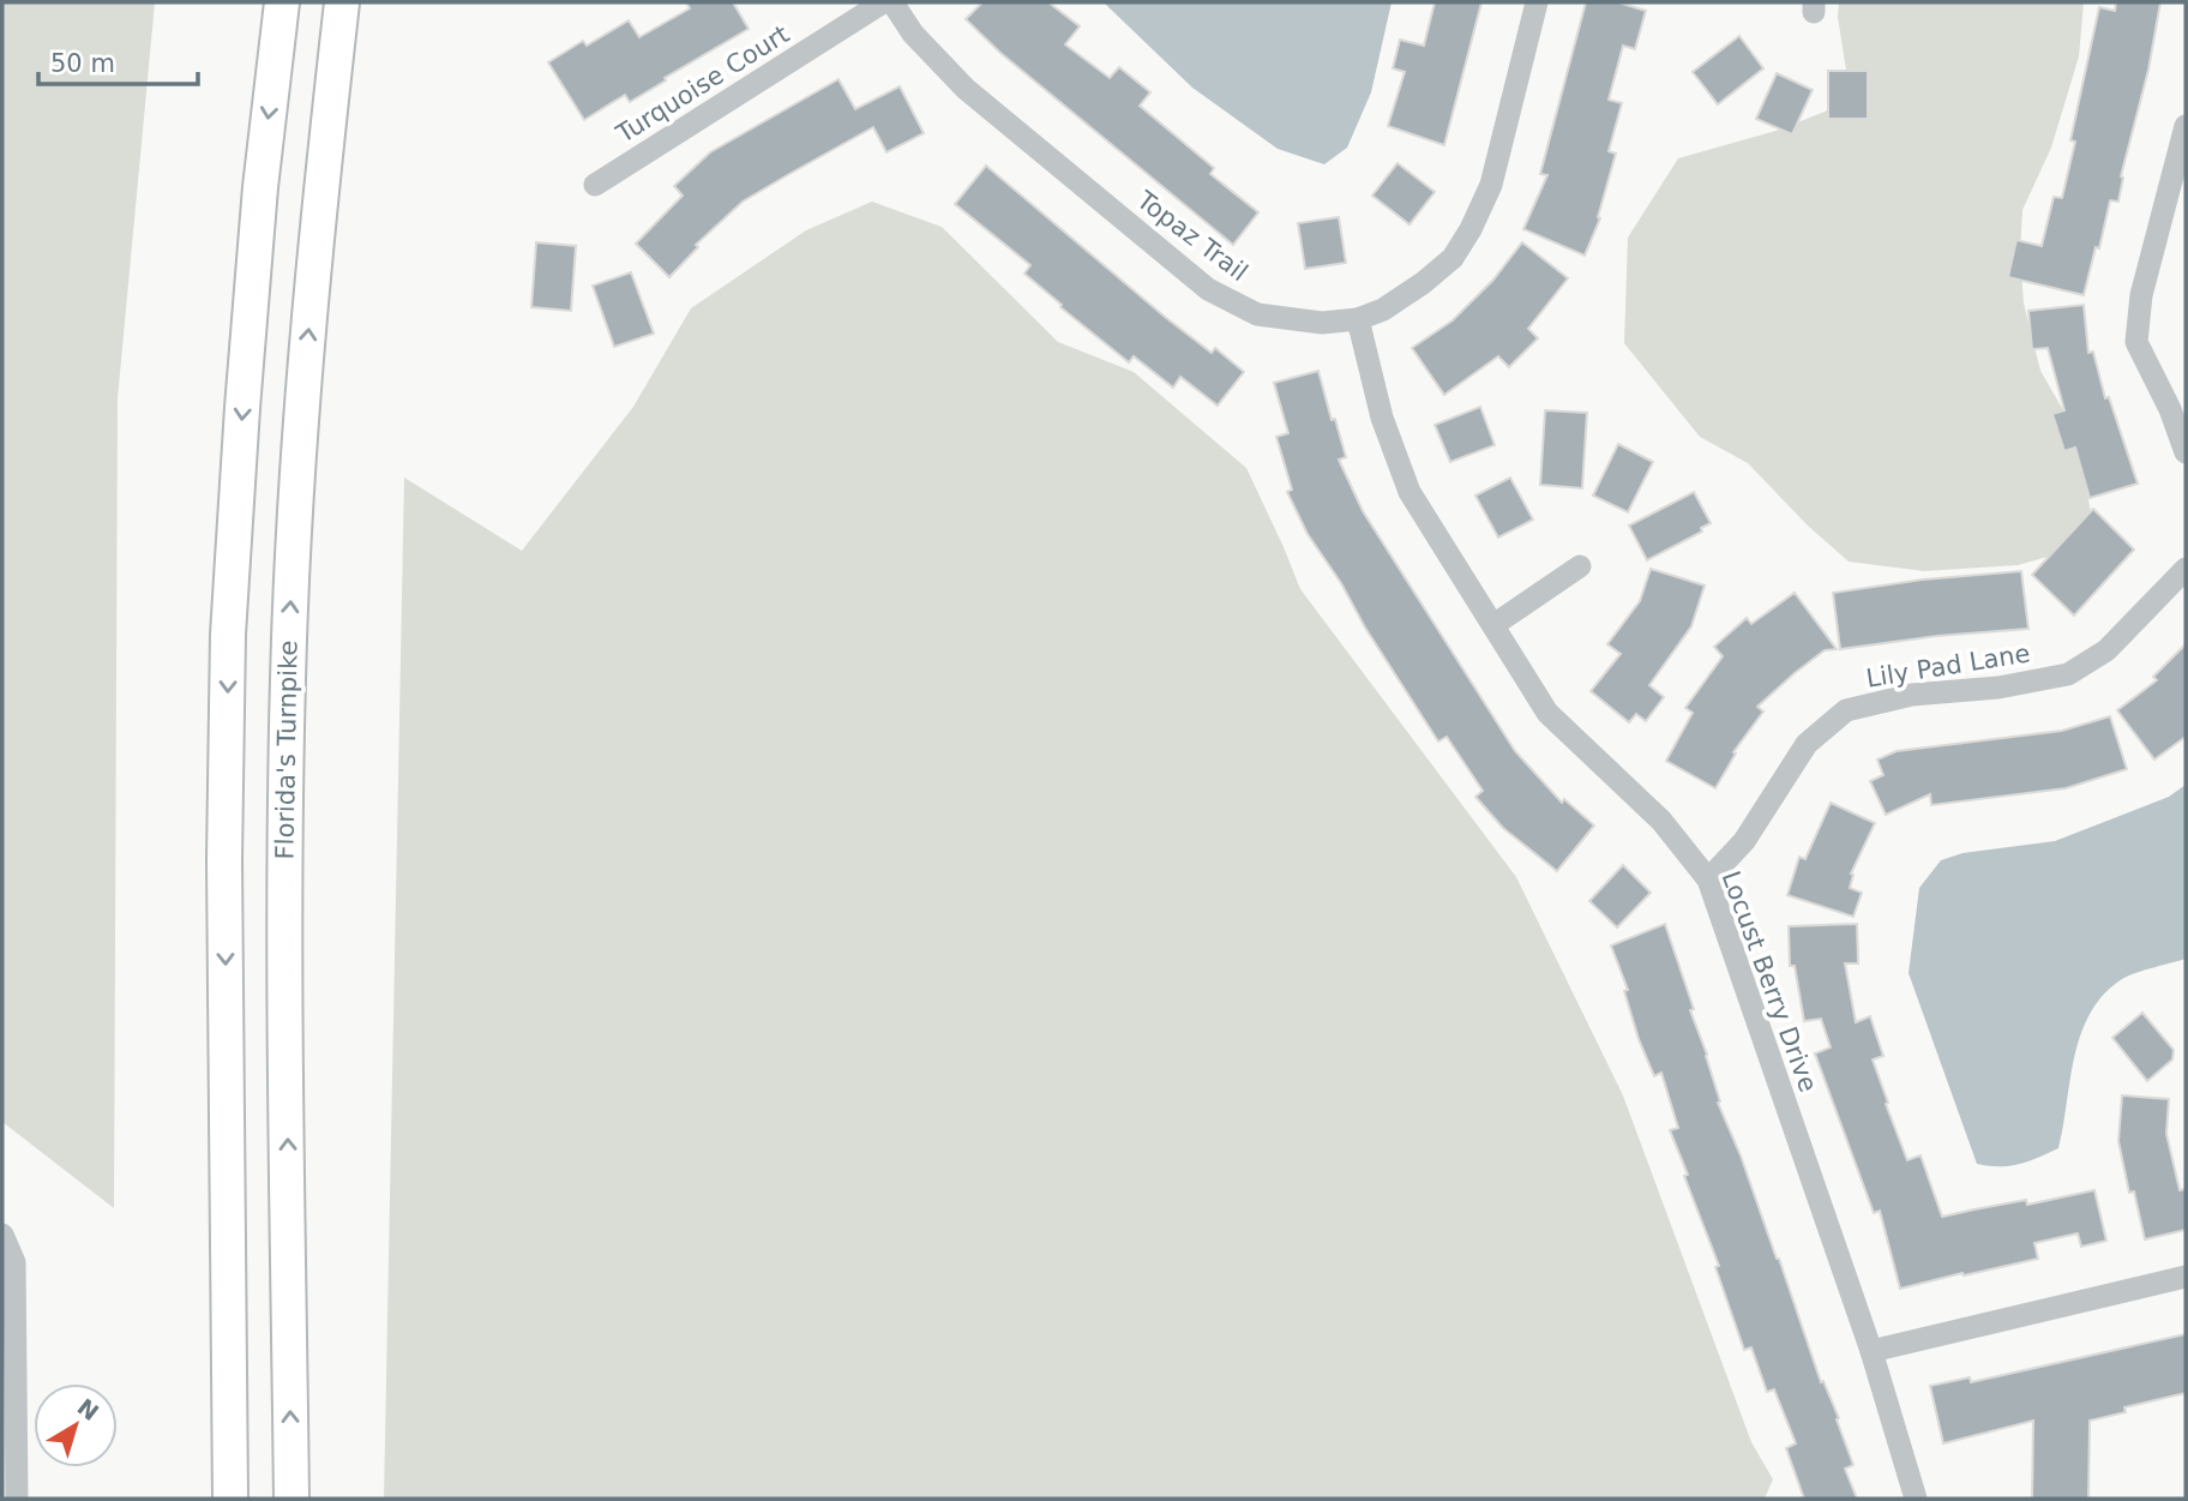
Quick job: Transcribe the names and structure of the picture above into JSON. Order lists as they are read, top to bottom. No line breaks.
{"streets":{"highway":["Florida's Turnpike"],"street":["Turquoise Court","Topaz Trail","Lily Pad Lane","Locust Berry Drive"]},"crossings":[["Topaz Trail","Locust Berry Drive"],["Lily Pad Lane","Locust Berry Drive"]],"scale_bar":"50 m","north":"top right"}
